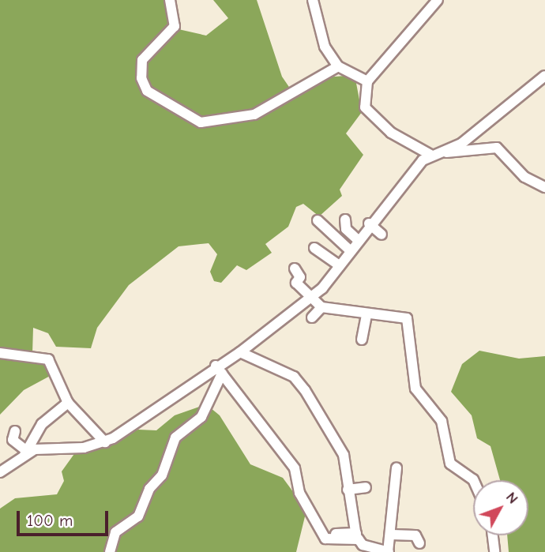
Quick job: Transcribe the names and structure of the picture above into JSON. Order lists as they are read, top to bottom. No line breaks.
{"scale_bar":"100 m","north":"top right"}
